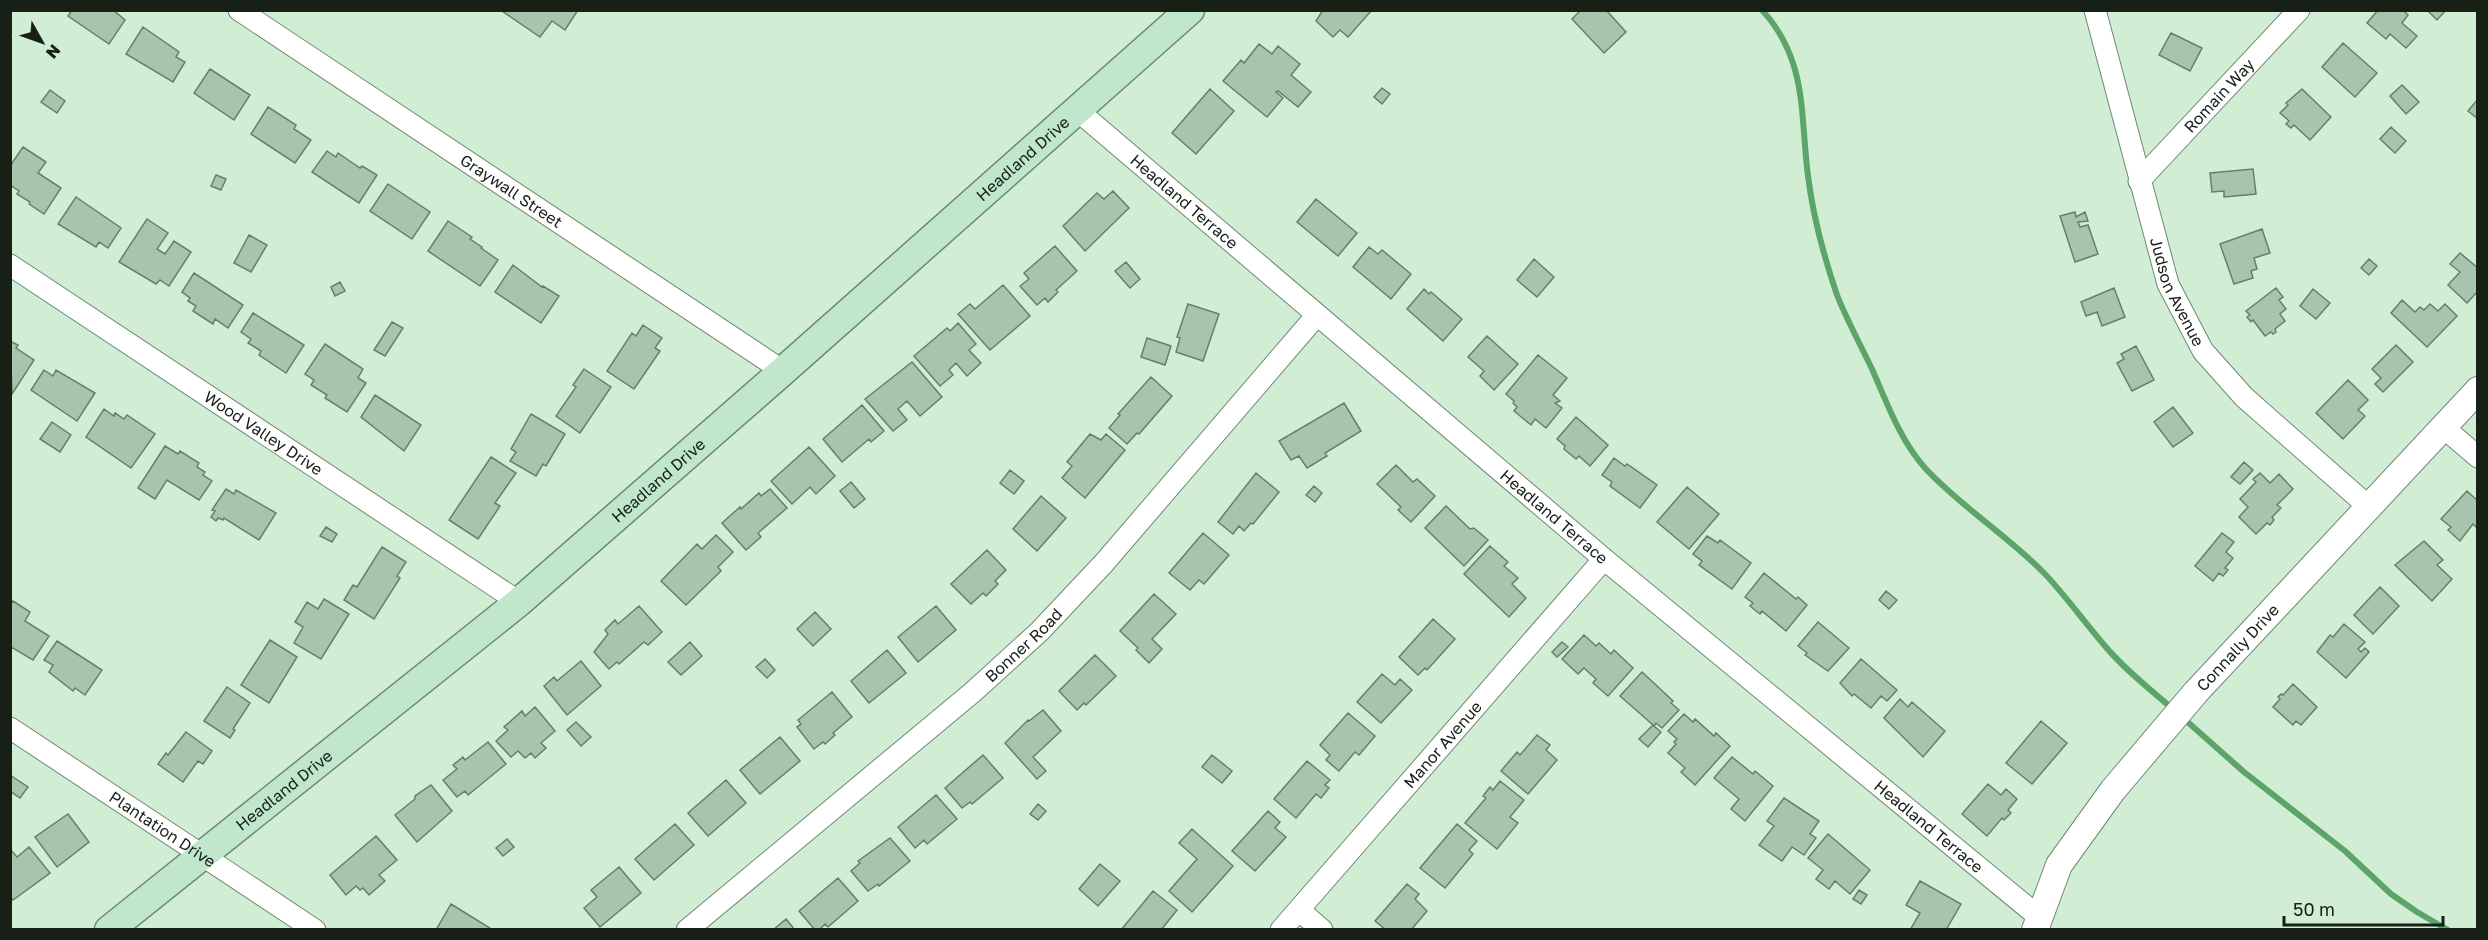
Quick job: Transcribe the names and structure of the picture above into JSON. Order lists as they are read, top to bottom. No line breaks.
{"streets":{"main road":["Headland Drive"],"street":["Romain Way","Graywall Street","Headland Terrace","Judson Avenue","Wood Valley Drive","Bonner Road","Connally Drive","Manor Avenue","Plantation Drive"]},"crossings":[["Romain Way","Judson Avenue"],["Headland Drive","Graywall Street"],["Headland Drive","Headland Terrace"],["Headland Drive","Wood Valley Drive"],["Headland Drive","Plantation Drive"],["Headland Terrace","Bonner Road"],["Headland Terrace","Connally Drive"],["Headland Terrace","Manor Avenue"],["Judson Avenue","Connally Drive"]],"scale_bar":"50 m","north":"bottom right"}
